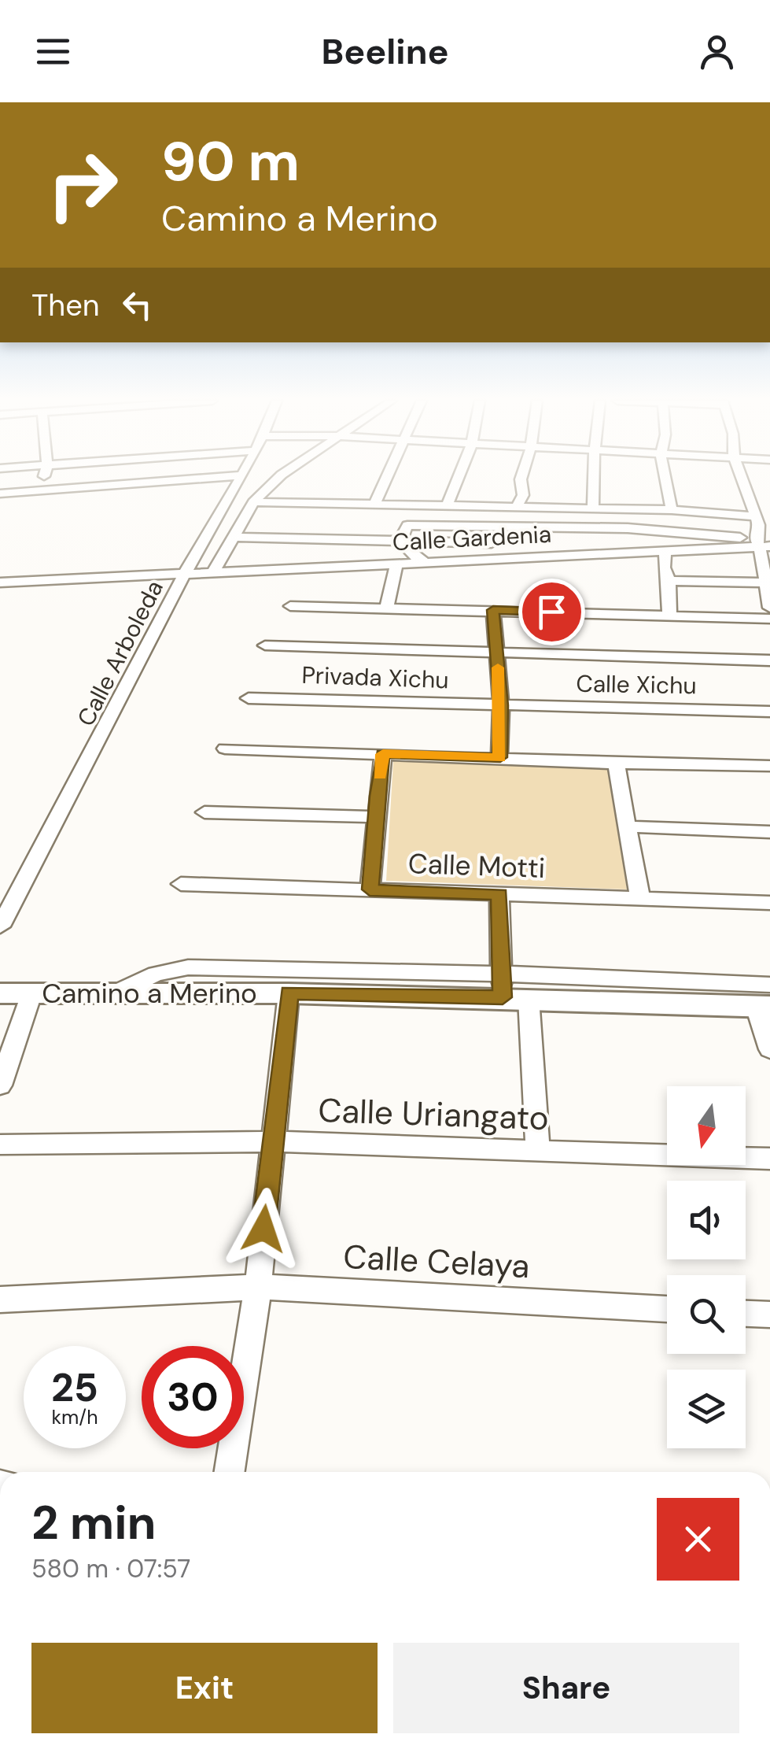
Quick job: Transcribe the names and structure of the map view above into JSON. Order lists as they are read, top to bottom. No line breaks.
{"streets":{"street":["Calle Gardenia","Calle Arboleda","Privada Xichu","Calle Xichu","Calle Motti","Camino a Merino","Calle Uriangato","Calle Celaya"]},"crossings":[["Calle Gardenia","Calle Arboleda"],["Privada Xichu","Calle Xichu"]],"north":"bottom","page":{"header":"Beeline","turn":["90 m","Camino a Merino"],"then":"Then","speed":"25 km/h","limit":"30","heading":["2 min","580 m · 07:57"],"buttons":["Exit","Share"]}}
